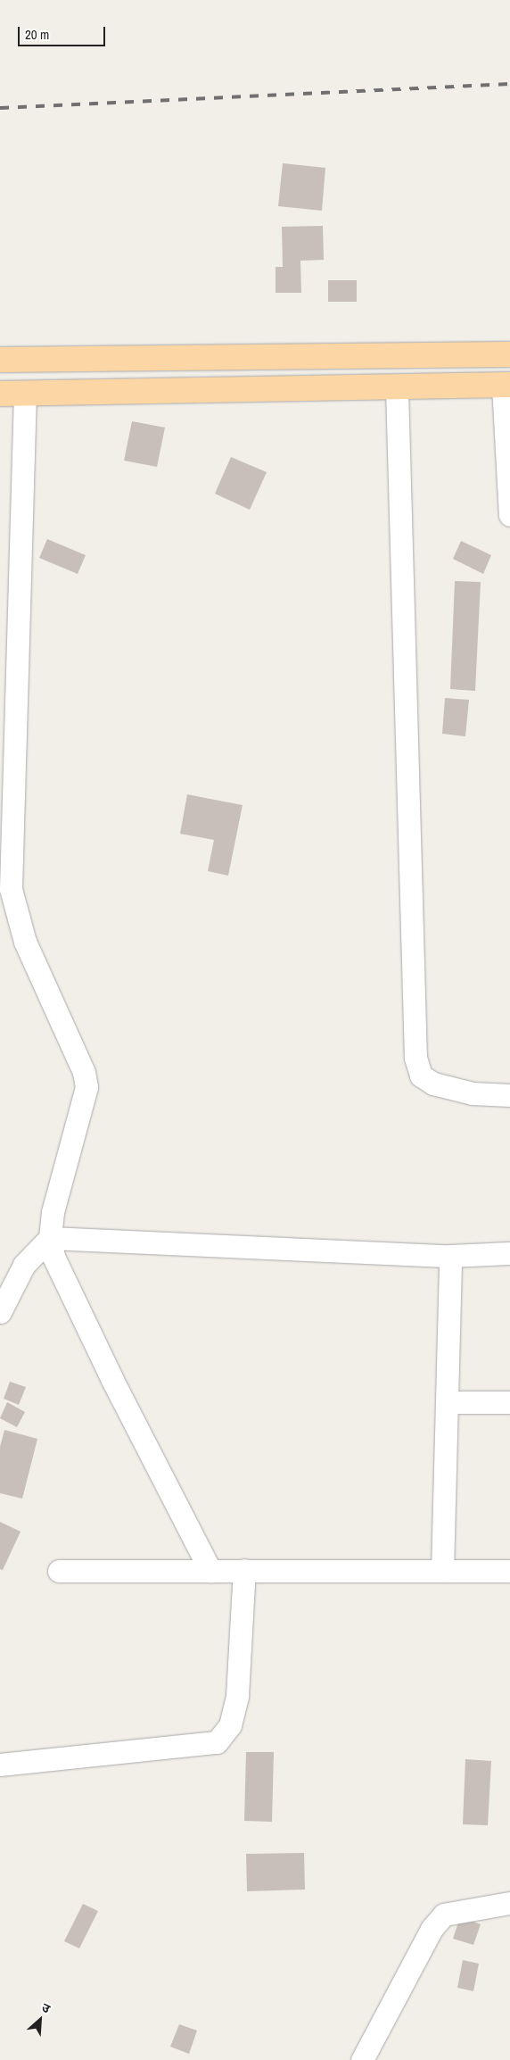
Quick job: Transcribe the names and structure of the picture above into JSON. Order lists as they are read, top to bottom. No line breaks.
{"scale_bar":"20 m","north":"top right"}
